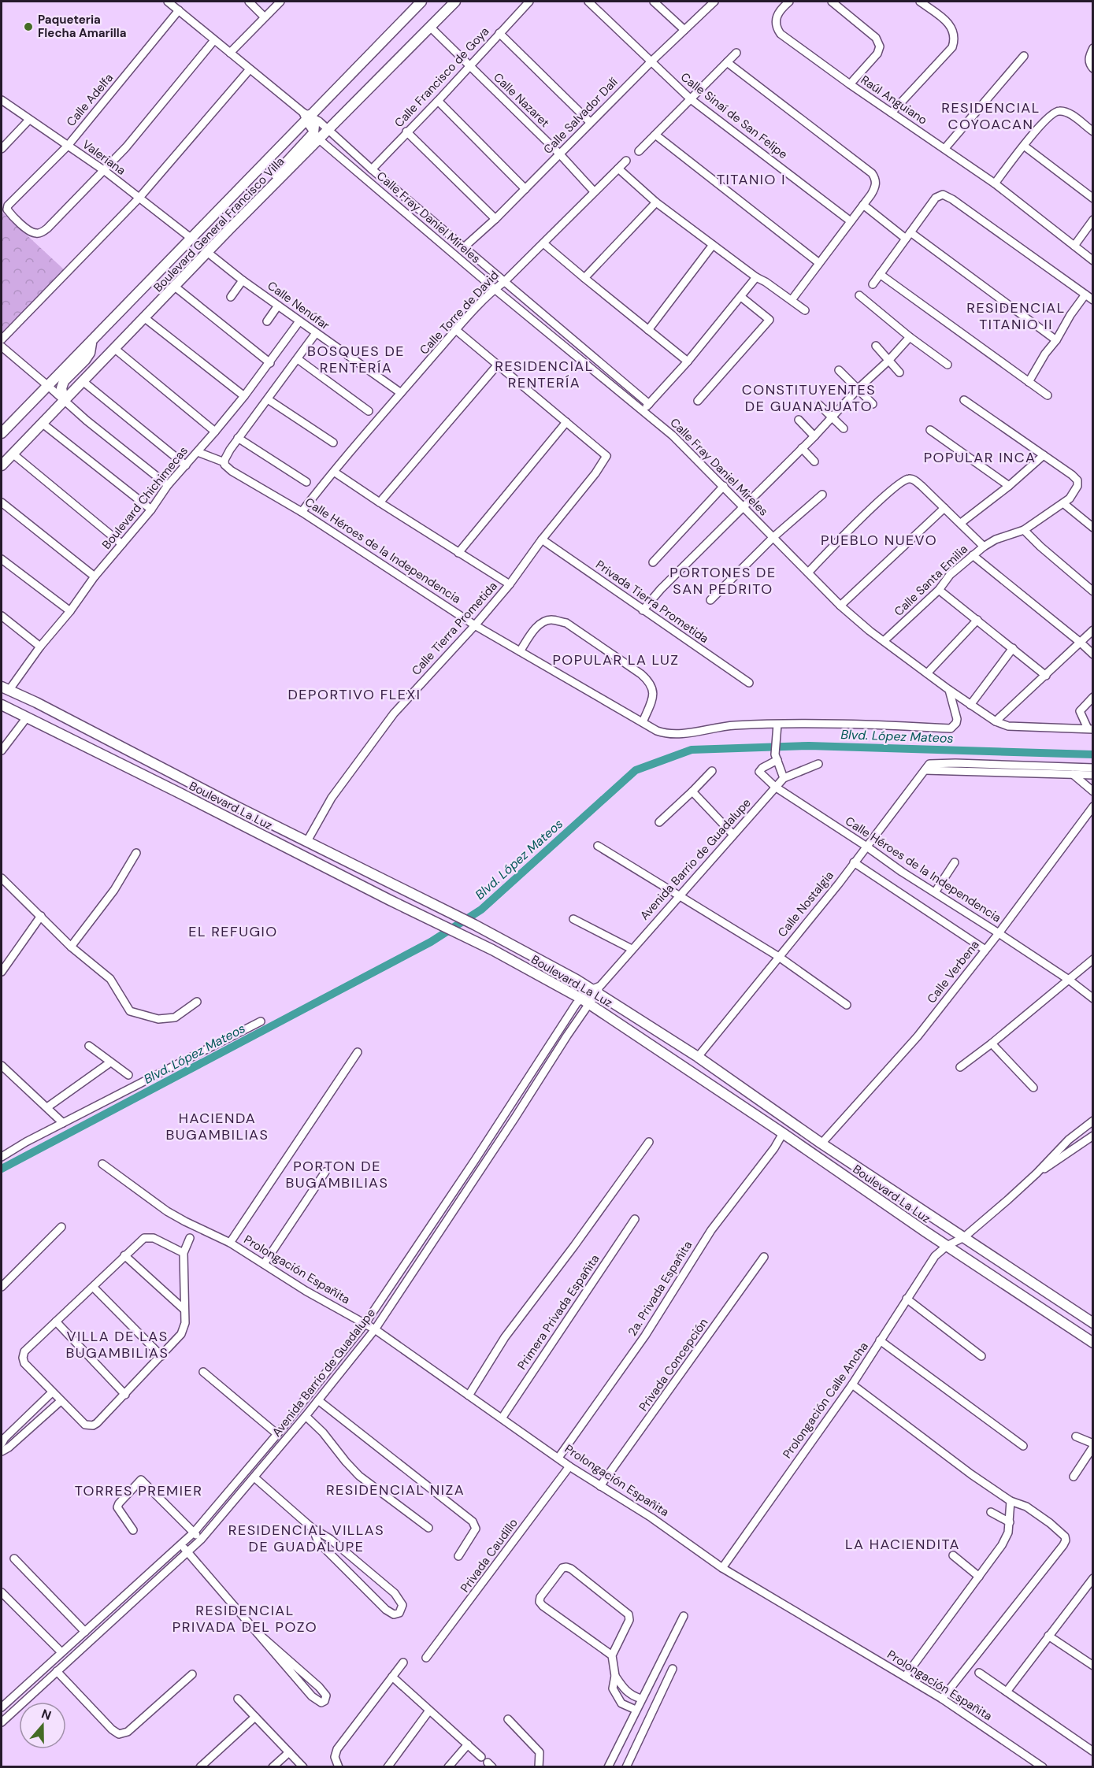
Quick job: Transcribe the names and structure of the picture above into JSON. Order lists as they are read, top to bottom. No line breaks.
{"streets":{"main road":["Boulevard General Francisco Villa","Boulevard La Luz"],"street":["Calle Francisco de Goya","Calle Adelfa","Calle Nazaret","Raúl Anguiano","Calle Salvador Dalí","Calle Sinaí de San Felipe","Valeriana","Calle Fray Daniel Mireles","Calle Nenúfar","Calle Torre de David","Boulevard Chichimecas","Calle Héroes de la Independencia","Calle Santa Emilia","Privada Tierra Prometida","Calle Tierra Prometida","Avenida Barrio de Guadalupe","Calle Nostalgia","Calle Verbena","Prolongación Españita","2a. Privada Españita","Primera Privada Españita","Privada Concepción","Prolongación Calle Ancha","Privada Caudillo"]},"crossings":[["Calle Francisco de Goya","Calle Nazaret"],["Calle Francisco de Goya","Calle Fray Daniel Mireles"],["Calle Adelfa","Valeriana"],["Calle Adelfa","Calle Fray Daniel Mireles"],["Calle Nazaret","Calle Salvador Dalí"],["Calle Nazaret","Boulevard General Francisco Villa"],["Calle Nazaret","Calle Torre de David"],["Calle Salvador Dalí","Calle Sinaí de San Felipe"],["Calle Salvador Dalí","Calle Fray Daniel Mireles"],["Valeriana","Boulevard General Francisco Villa"],["Calle Fray Daniel Mireles","Boulevard General Francisco Villa"],["Calle Fray Daniel Mireles","Calle Torre de David"],["Calle Fray Daniel Mireles","Calle Héroes de la Independencia"],["Calle Fray Daniel Mireles","Calle Santa Emilia"],["Boulevard General Francisco Villa","Calle Nenúfar"],["Calle Nenúfar","Calle Torre de David"],["Calle Nenúfar","Boulevard Chichimecas"],["Calle Torre de David","Calle Héroes de la Independencia"],["Boulevard Chichimecas","Boulevard La Luz"],["Calle Héroes de la Independencia","Calle Tierra Prometida"],["Calle Héroes de la Independencia","Avenida Barrio de Guadalupe"],["Calle Héroes de la Independencia","Calle Nostalgia"],["Calle Héroes de la Independencia","Calle Verbena"],["Privada Tierra Prometida","Calle Tierra Prometida"],["Calle Tierra Prometida","Boulevard La Luz"],["Boulevard La Luz","Avenida Barrio de Guadalupe"],["Boulevard La Luz","Calle Nostalgia"],["Boulevard La Luz","Calle Verbena"],["Boulevard La Luz","2a. Privada Españita"],["Boulevard La Luz","Prolongación Calle Ancha"],["Avenida Barrio de Guadalupe","Prolongación Españita"],["Prolongación Españita","2a. Privada Españita"],["Prolongación Españita","Primera Privada Españita"],["Prolongación Españita","Privada Concepción"],["Prolongación Españita","Prolongación Calle Ancha"],["Prolongación Españita","Privada Caudillo"]],"districts":["RESIDENCIAL COYOACAN","TITANIO I","RESIDENCIAL TITANIO II","BOSQUES DE RENTERÍA","RESIDENCIAL RENTERÍA","CONSTITUYENTES DE GUANAJUATO","POPULAR INCA","PUEBLO NUEVO","PORTONES DE SAN PEDRITO","POPULAR LA LUZ","DEPORTIVO FLEXI","EL REFUGIO","HACIENDA BUGAMBILIAS","PORTON DE BUGAMBILIAS","VILLA DE LAS BUGAMBILIAS","RESIDENCIAL NIZA","TORRES PREMIER","RESIDENCIAL VILLAS DE GUADALUPE","LA HACIENDITA","RESIDENCIAL PRIVADA DEL POZO"],"water":["Blvd. López Mateos"],"places":["Paqueteria Flecha Amarilla"],"north":"top"}
